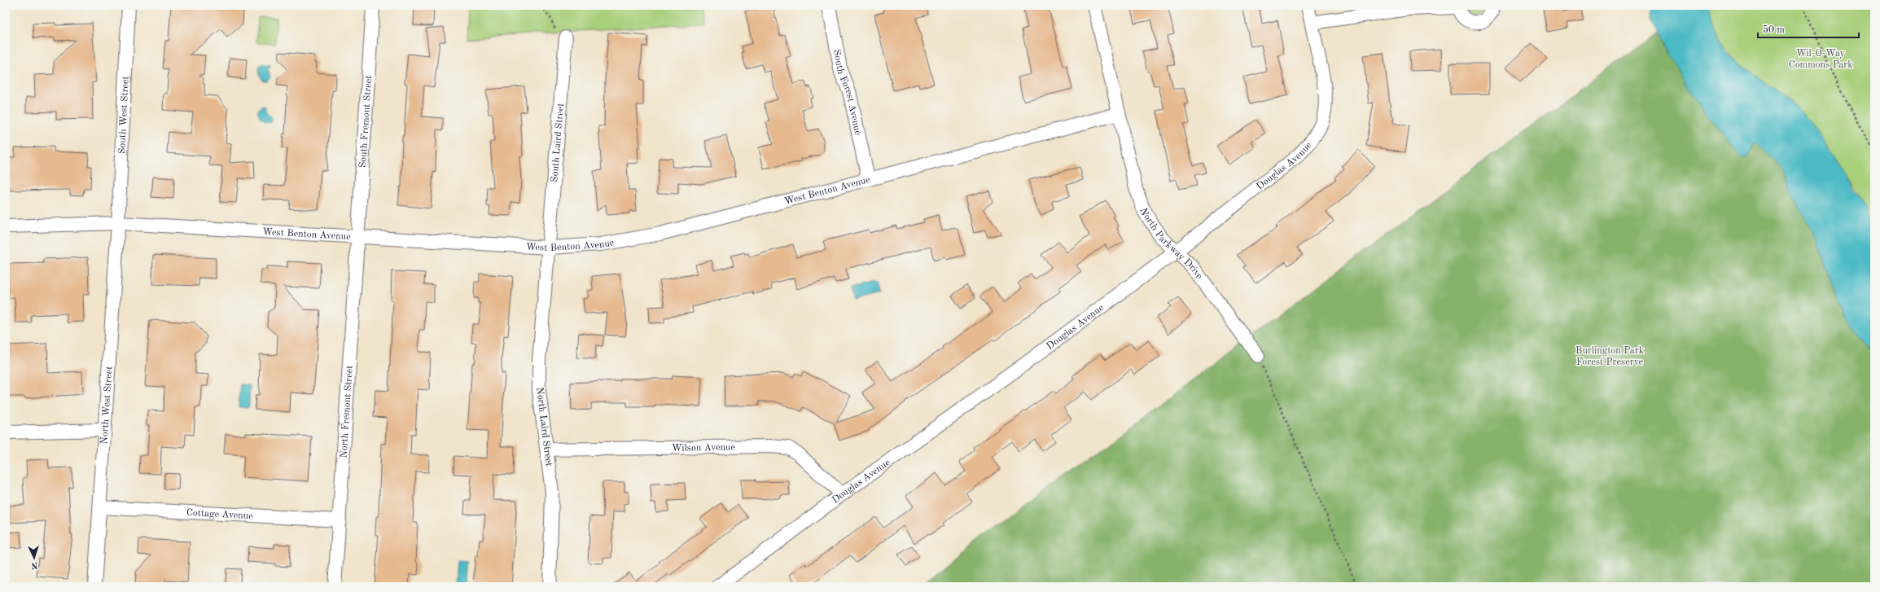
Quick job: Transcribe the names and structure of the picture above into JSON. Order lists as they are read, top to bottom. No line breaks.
{"streets":{"street":["South Forest Avenue","South West Street","South Fremont Street","South Laird Street","Douglas Avenue","West Benton Avenue","North Parkway Drive","North West Street","North Fremont Street","North Laird Street","Wilson Avenue","Cottage Avenue"]},"crossings":[["South Forest Avenue","West Benton Avenue"],["South West Street","West Benton Avenue"],["South West Street","North West Street"],["South Fremont Street","West Benton Avenue"],["South Fremont Street","North Fremont Street"],["South Laird Street","West Benton Avenue"],["South Laird Street","North Laird Street"],["Douglas Avenue","North Parkway Drive"],["Douglas Avenue","Wilson Avenue"],["West Benton Avenue","North Parkway Drive"],["West Benton Avenue","North West Street"],["West Benton Avenue","North Fremont Street"],["West Benton Avenue","North Laird Street"],["North West Street","Cottage Avenue"],["North Fremont Street","Cottage Avenue"],["North Laird Street","Wilson Avenue"]],"parks":["Wil-O-Way Commons Park","Burlington Park Forest Preserve"],"scale_bar":"50 m","north":"bottom"}
